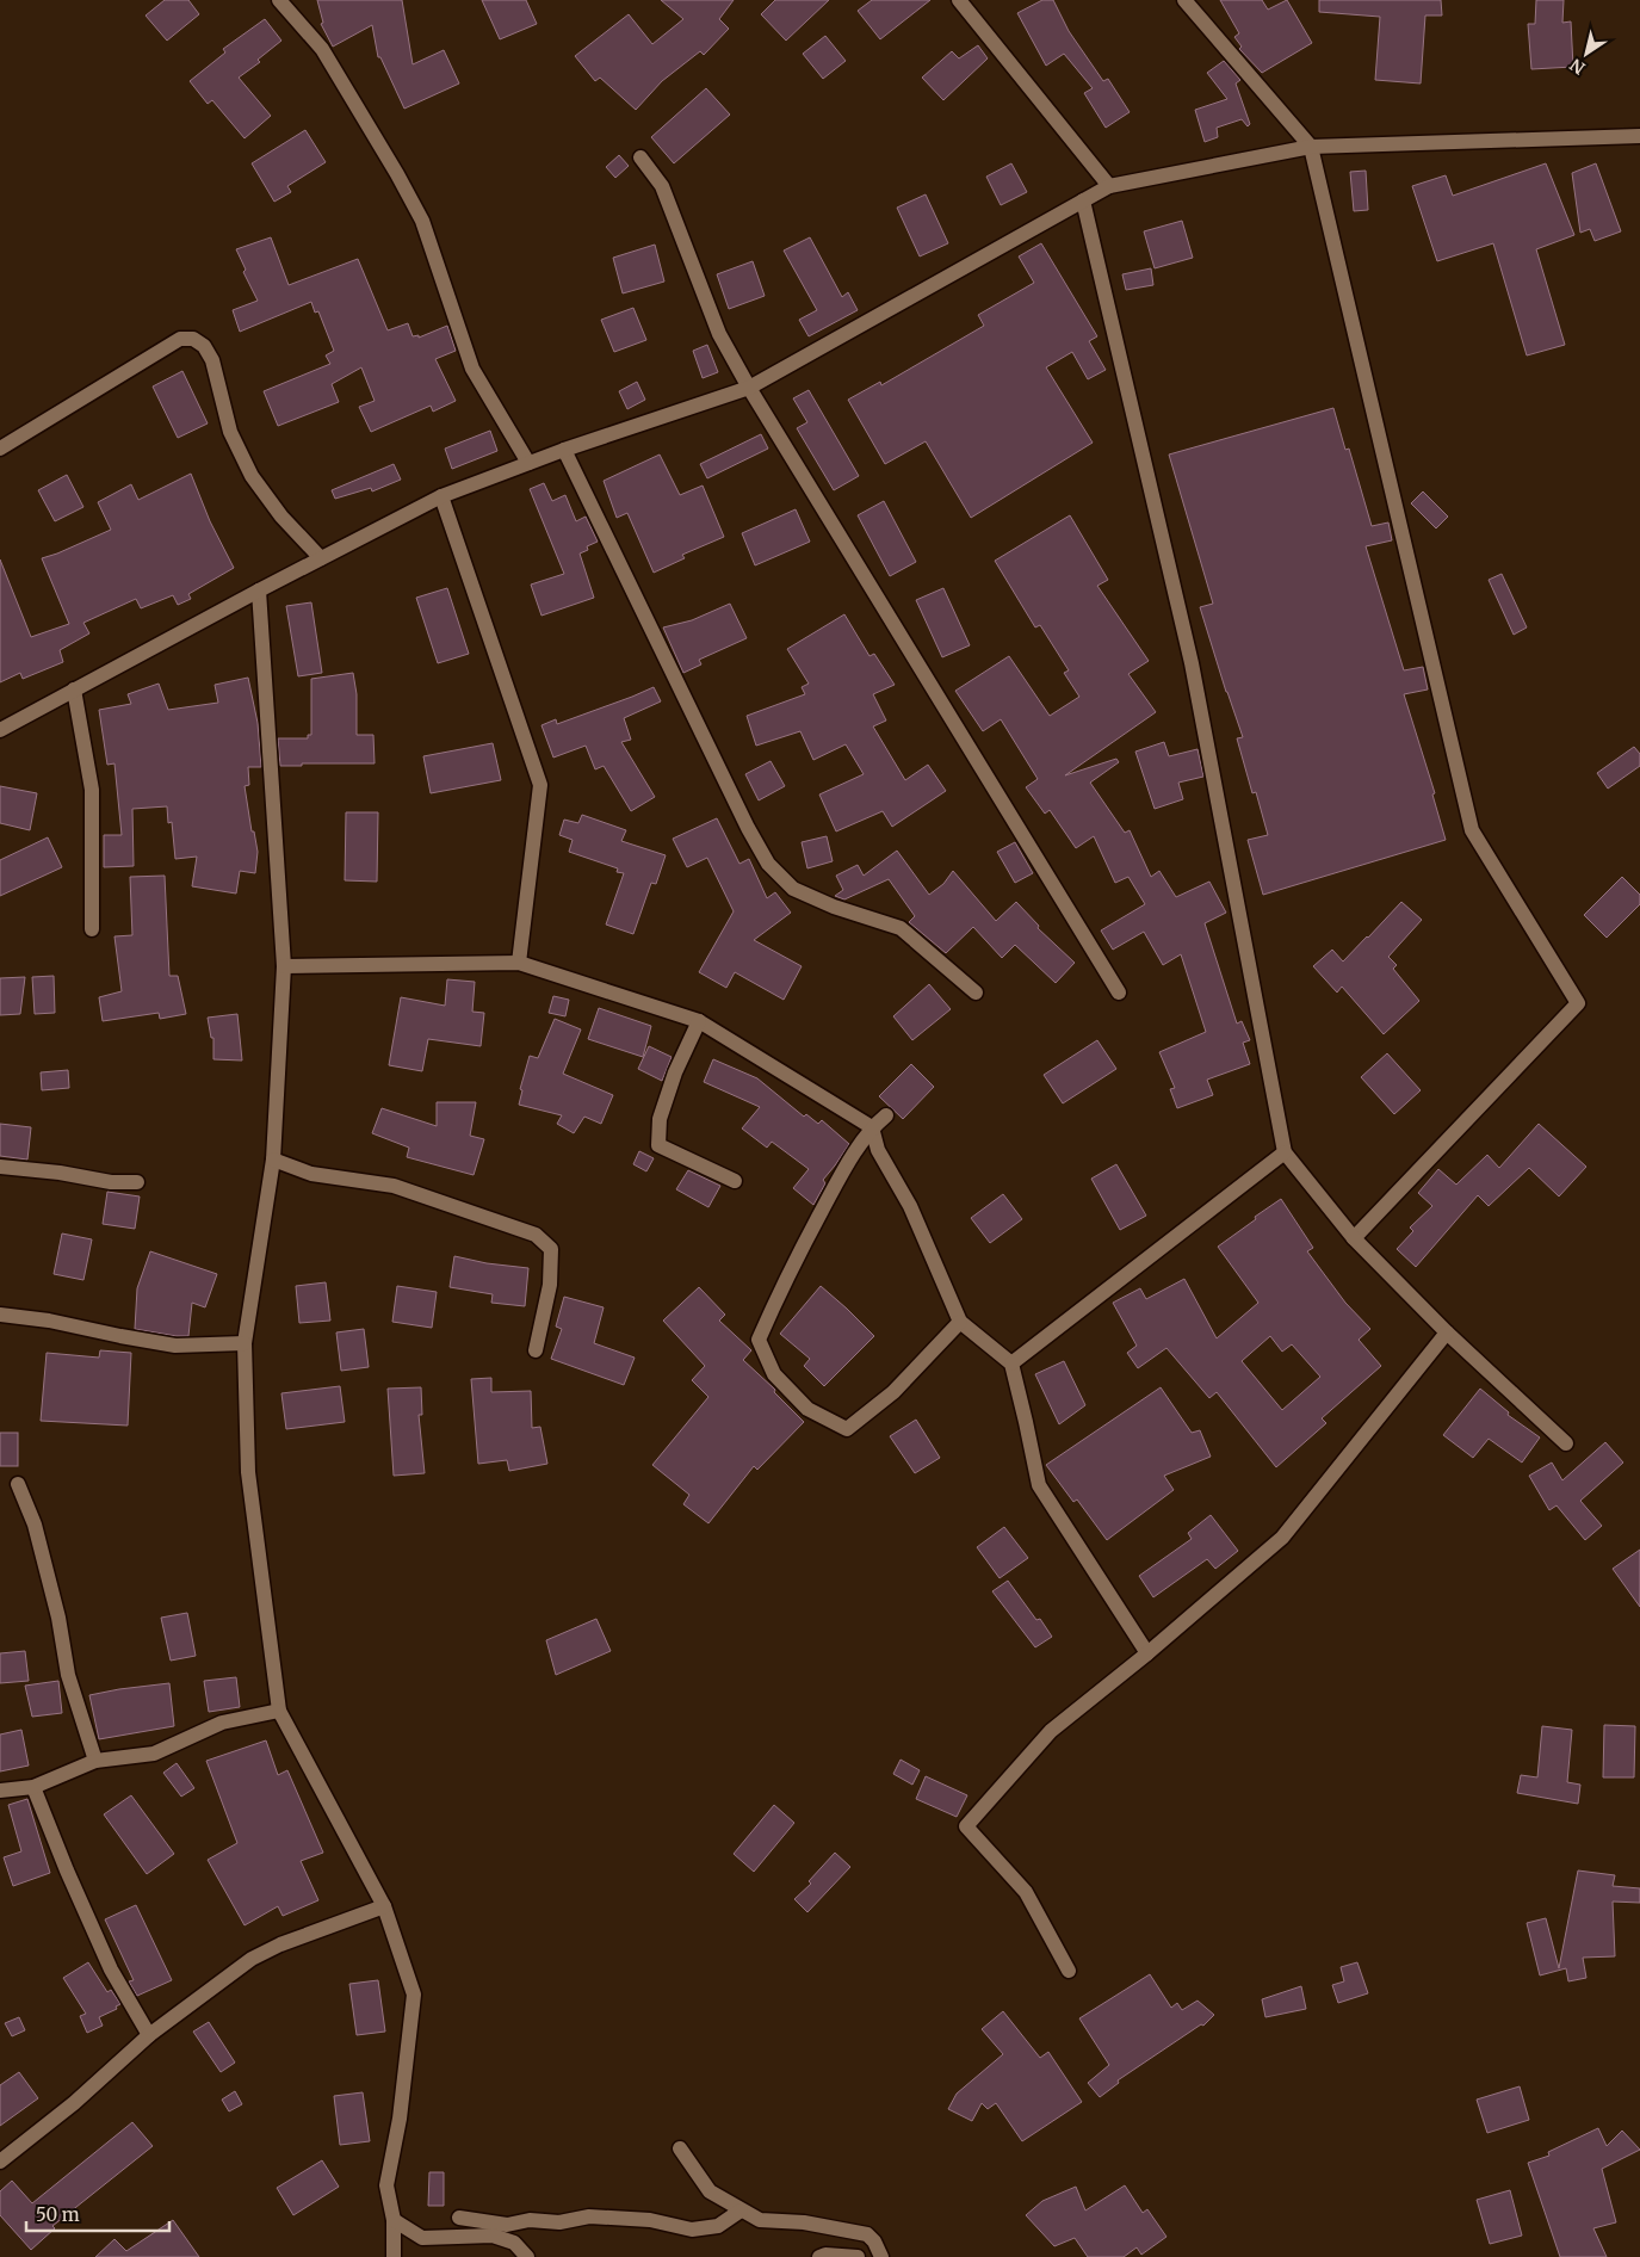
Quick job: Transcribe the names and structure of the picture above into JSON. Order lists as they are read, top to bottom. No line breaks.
{"scale_bar":"50 m","north":"bottom left"}
